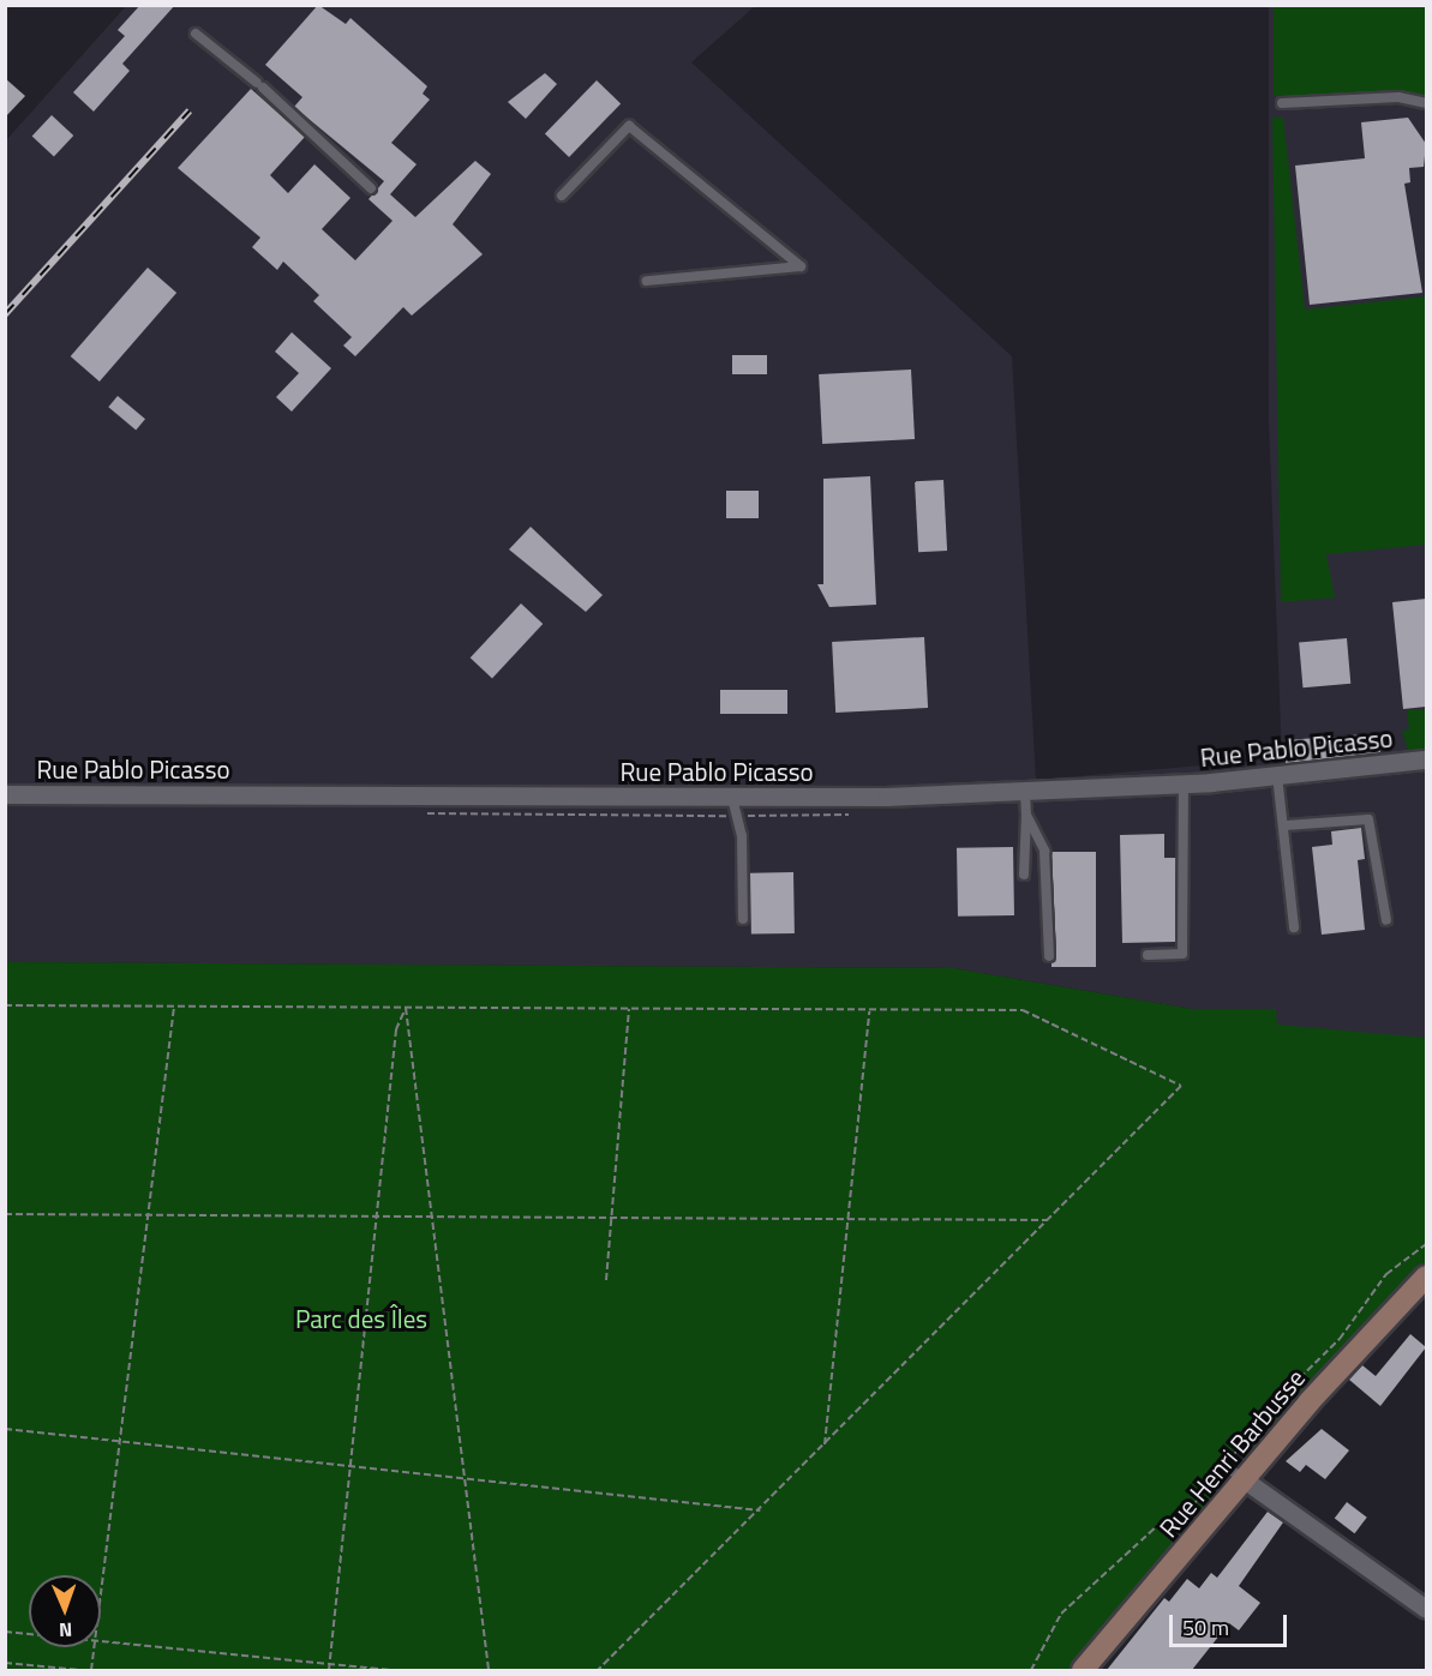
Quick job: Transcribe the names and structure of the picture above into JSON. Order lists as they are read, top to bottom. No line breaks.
{"streets":{"street":["Rue Pablo Picasso","Rue Henri Barbusse"]},"parks":["Parc des Îles"],"scale_bar":"50 m","north":"bottom"}
